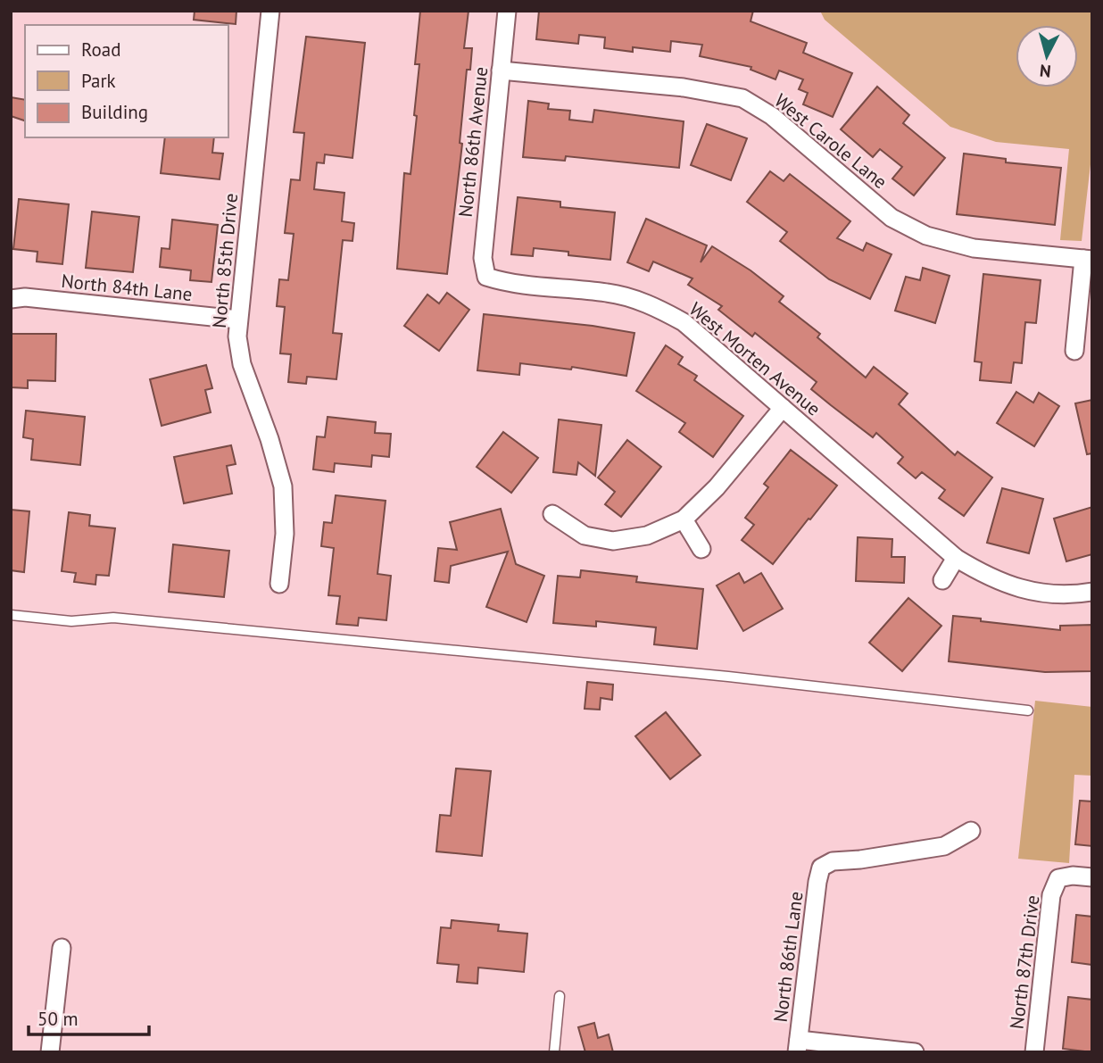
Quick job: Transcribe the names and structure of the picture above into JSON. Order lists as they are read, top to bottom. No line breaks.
{"streets":{"street":["West Carole Lane","North 86th Avenue","North 85th Drive","North 84th Lane","West Morten Avenue","North 86th Lane","North 87th Drive"]},"crossings":[["West Carole Lane","North 86th Avenue"],["North 86th Avenue","West Morten Avenue"],["North 85th Drive","North 84th Lane"]],"legend":["Road","Park","Building"],"scale_bar":"50 m","north":"bottom"}
